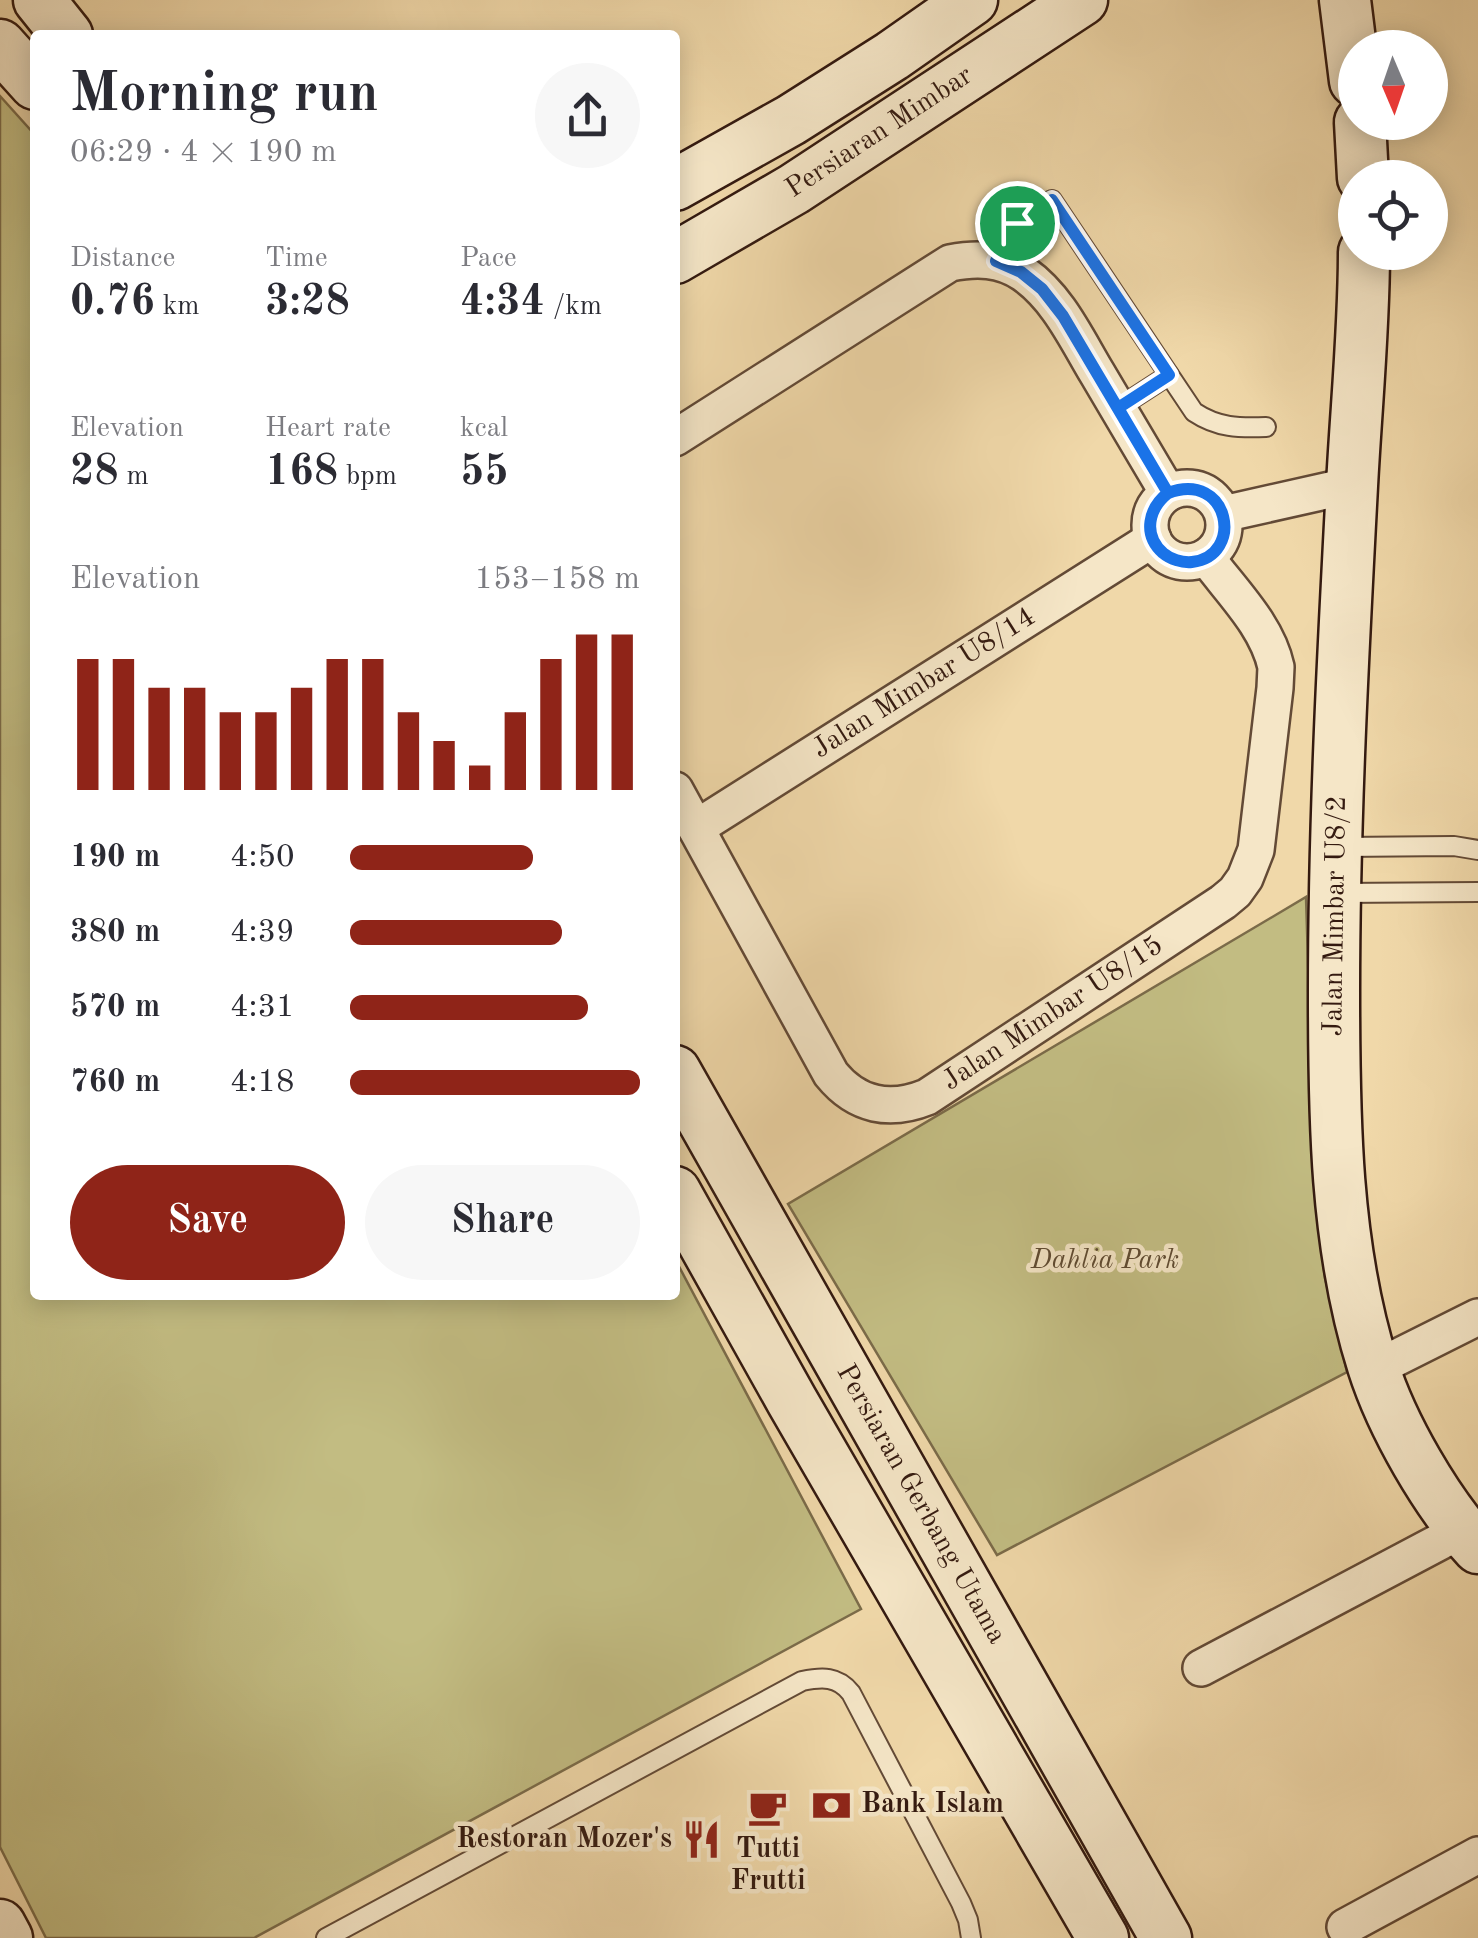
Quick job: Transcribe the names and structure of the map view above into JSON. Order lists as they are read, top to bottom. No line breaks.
{"streets":{"street":["Persiaran Mimbar","Jalan Mimbar U8/14","Jalan Mimbar U8/2","Jalan Mimbar U8/15","Persiaran Gerbang Utama"]},"crossings":[["Jalan Mimbar U8/14","Jalan Mimbar U8/15"]],"parks":["Dahlia Park"],"places":{"bank":["Bank Islam"],"cafe":["Tutti Frutti"],"restaurant":["Restoran Mozer's"]},"north":"bottom","page":{"heading":["Morning run","06:29 · 4 × 190 m"],"stats":[["Distance","0.76 km"],["Time","3:28"],["Pace","4:34 /km"],["Elevation","28 m"],["Heart rate","168 bpm"],["kcal","55"]],"chart":["Elevation","153–158 m"],"list":[{"name":"190 m","note":"4:50"},{"name":"380 m","note":"4:39"},{"name":"570 m","note":"4:31"},{"name":"760 m","note":"4:18"}],"buttons":["Save","Share"]}}
